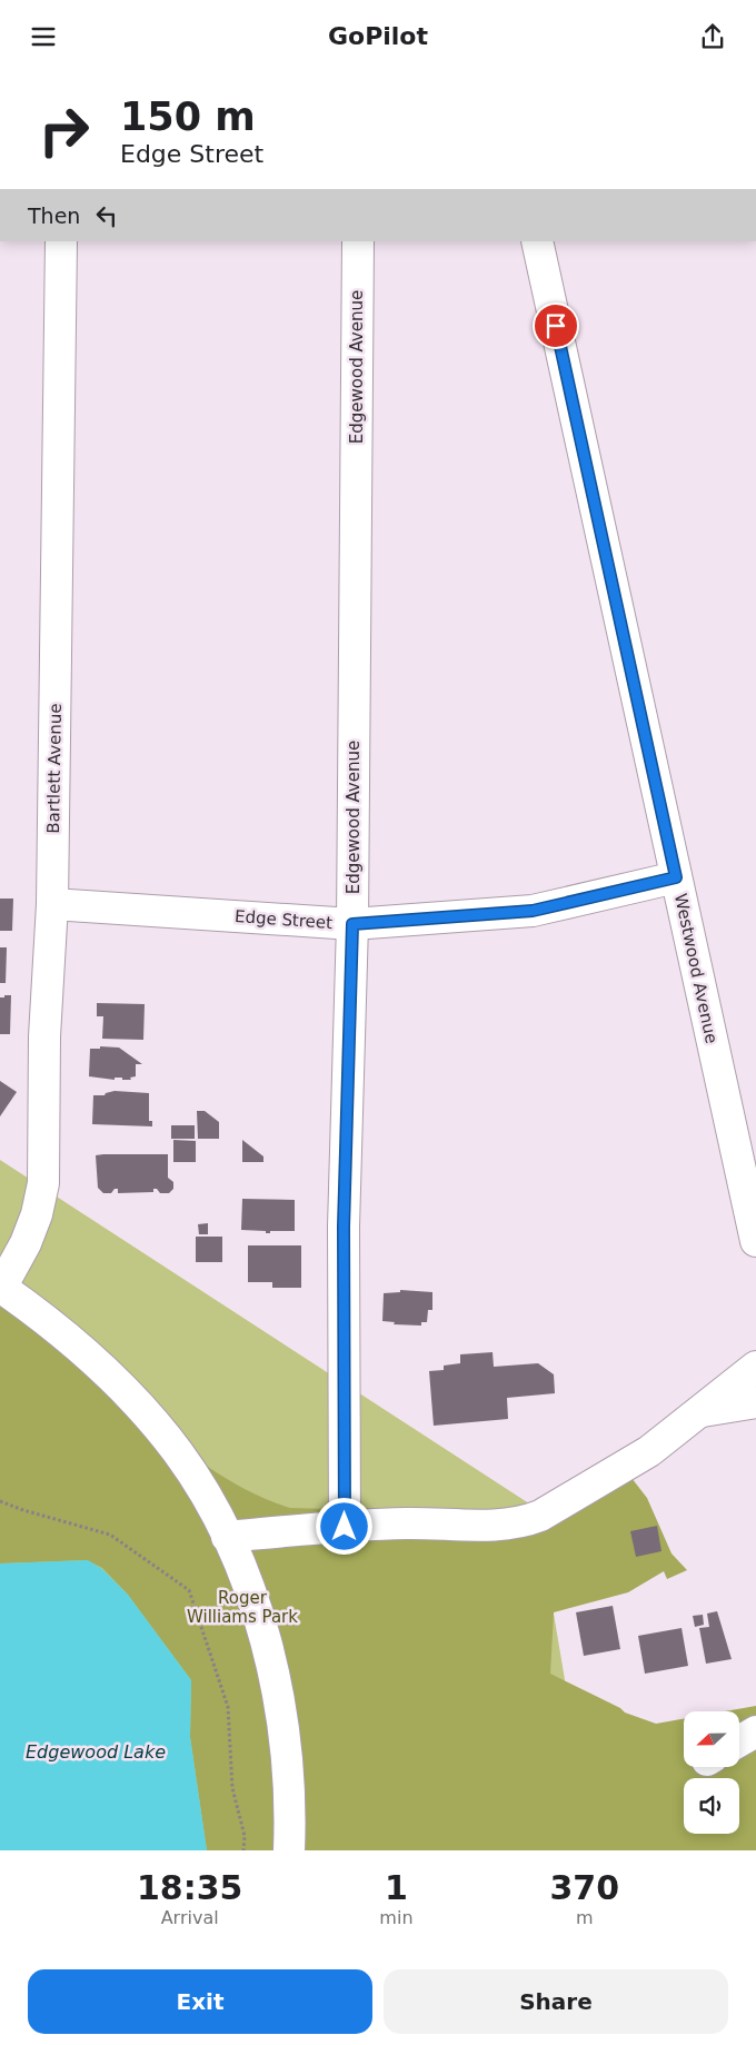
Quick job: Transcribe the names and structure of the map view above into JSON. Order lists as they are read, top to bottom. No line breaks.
{"streets":{"street":["Edgewood Avenue","Bartlett Avenue","Edge Street","Westwood Avenue"]},"crossings":[["Edgewood Avenue","Edge Street"],["Bartlett Avenue","Edge Street"],["Edge Street","Westwood Avenue"]],"water":["Edgewood Lake"],"parks":["Roger Williams Park"],"north":"left","page":{"header":"GoPilot","turn":["150 m","Edge Street"],"then":"Then","eta":["18:35","Arrival","1","min","370","m"],"buttons":["Exit","Share"]}}
